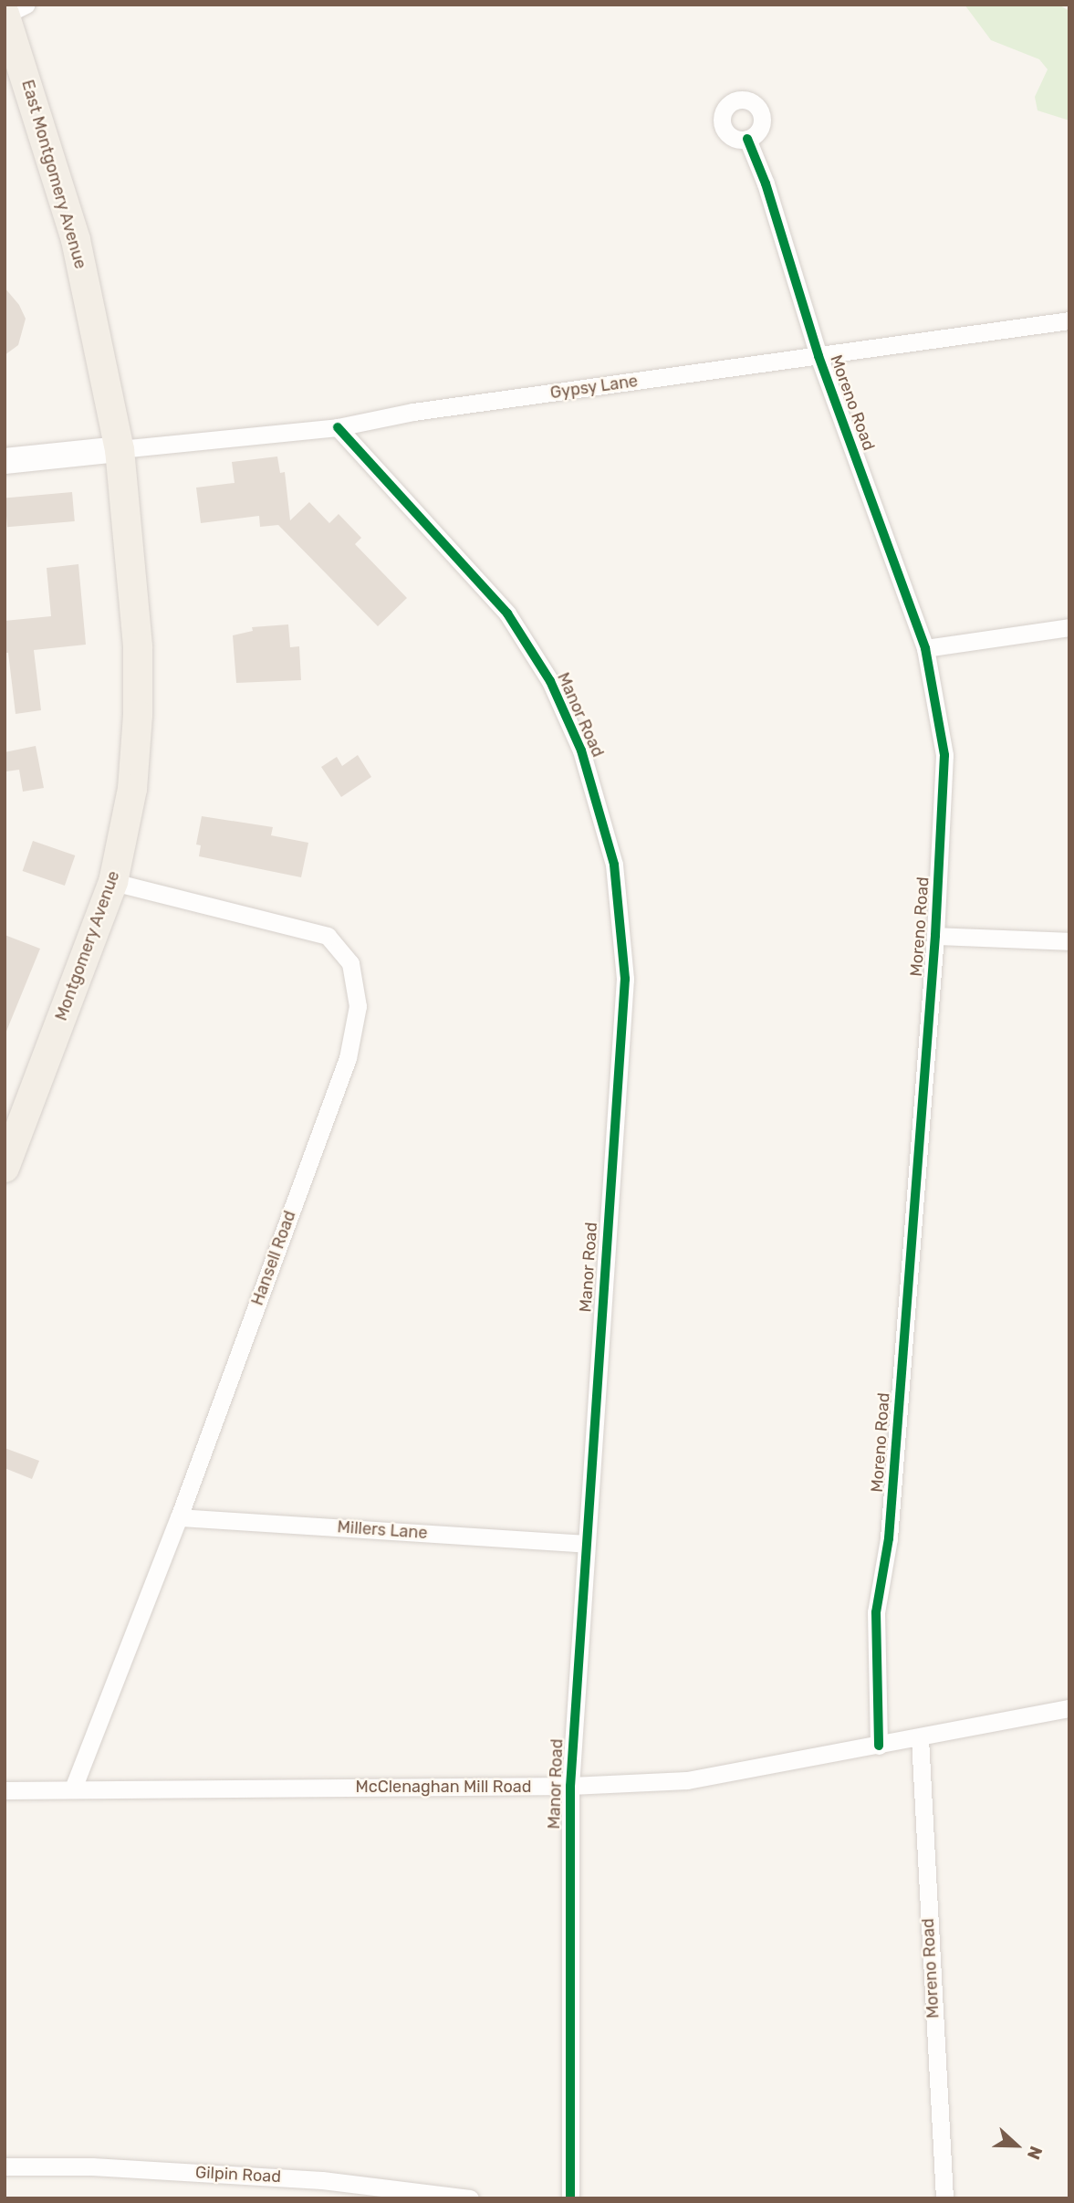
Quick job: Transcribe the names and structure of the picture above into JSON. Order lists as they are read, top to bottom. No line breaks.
{"streets":{"main road":["East Montgomery Avenue","Montgomery Avenue"],"street":["Gypsy Lane","Moreno Road","Manor Road","Hansell Road","Millers Lane","McClenaghan Mill Road","Gilpin Road"]},"crossings":[["East Montgomery Avenue","Gypsy Lane"],["East Montgomery Avenue","Montgomery Avenue"],["Gypsy Lane","Moreno Road"],["Gypsy Lane","Manor Road"],["Gypsy Lane","Montgomery Avenue"],["Moreno Road","McClenaghan Mill Road"],["Manor Road","Millers Lane"],["Manor Road","McClenaghan Mill Road"],["Montgomery Avenue","Hansell Road"],["Hansell Road","Millers Lane"],["Hansell Road","McClenaghan Mill Road"]],"north":"right"}
